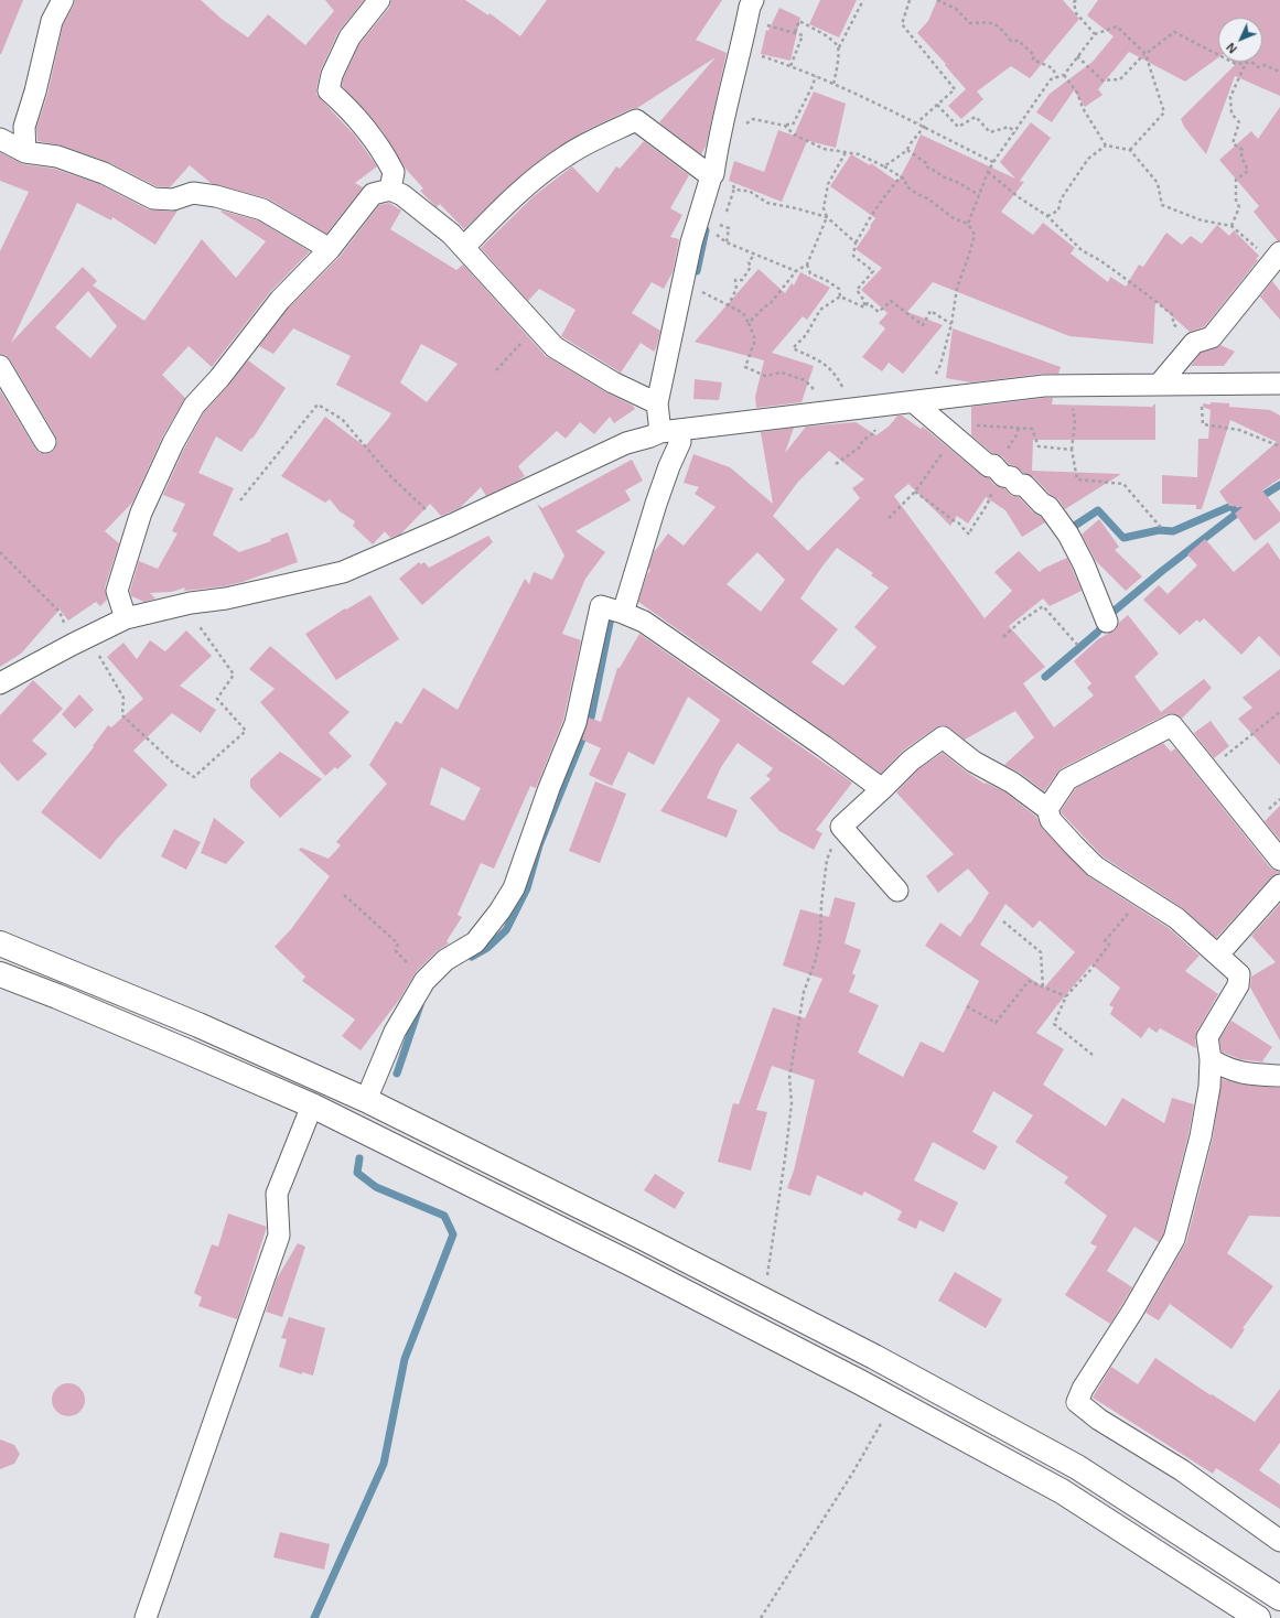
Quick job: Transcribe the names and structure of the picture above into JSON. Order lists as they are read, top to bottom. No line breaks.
{"north":"bottom left"}
